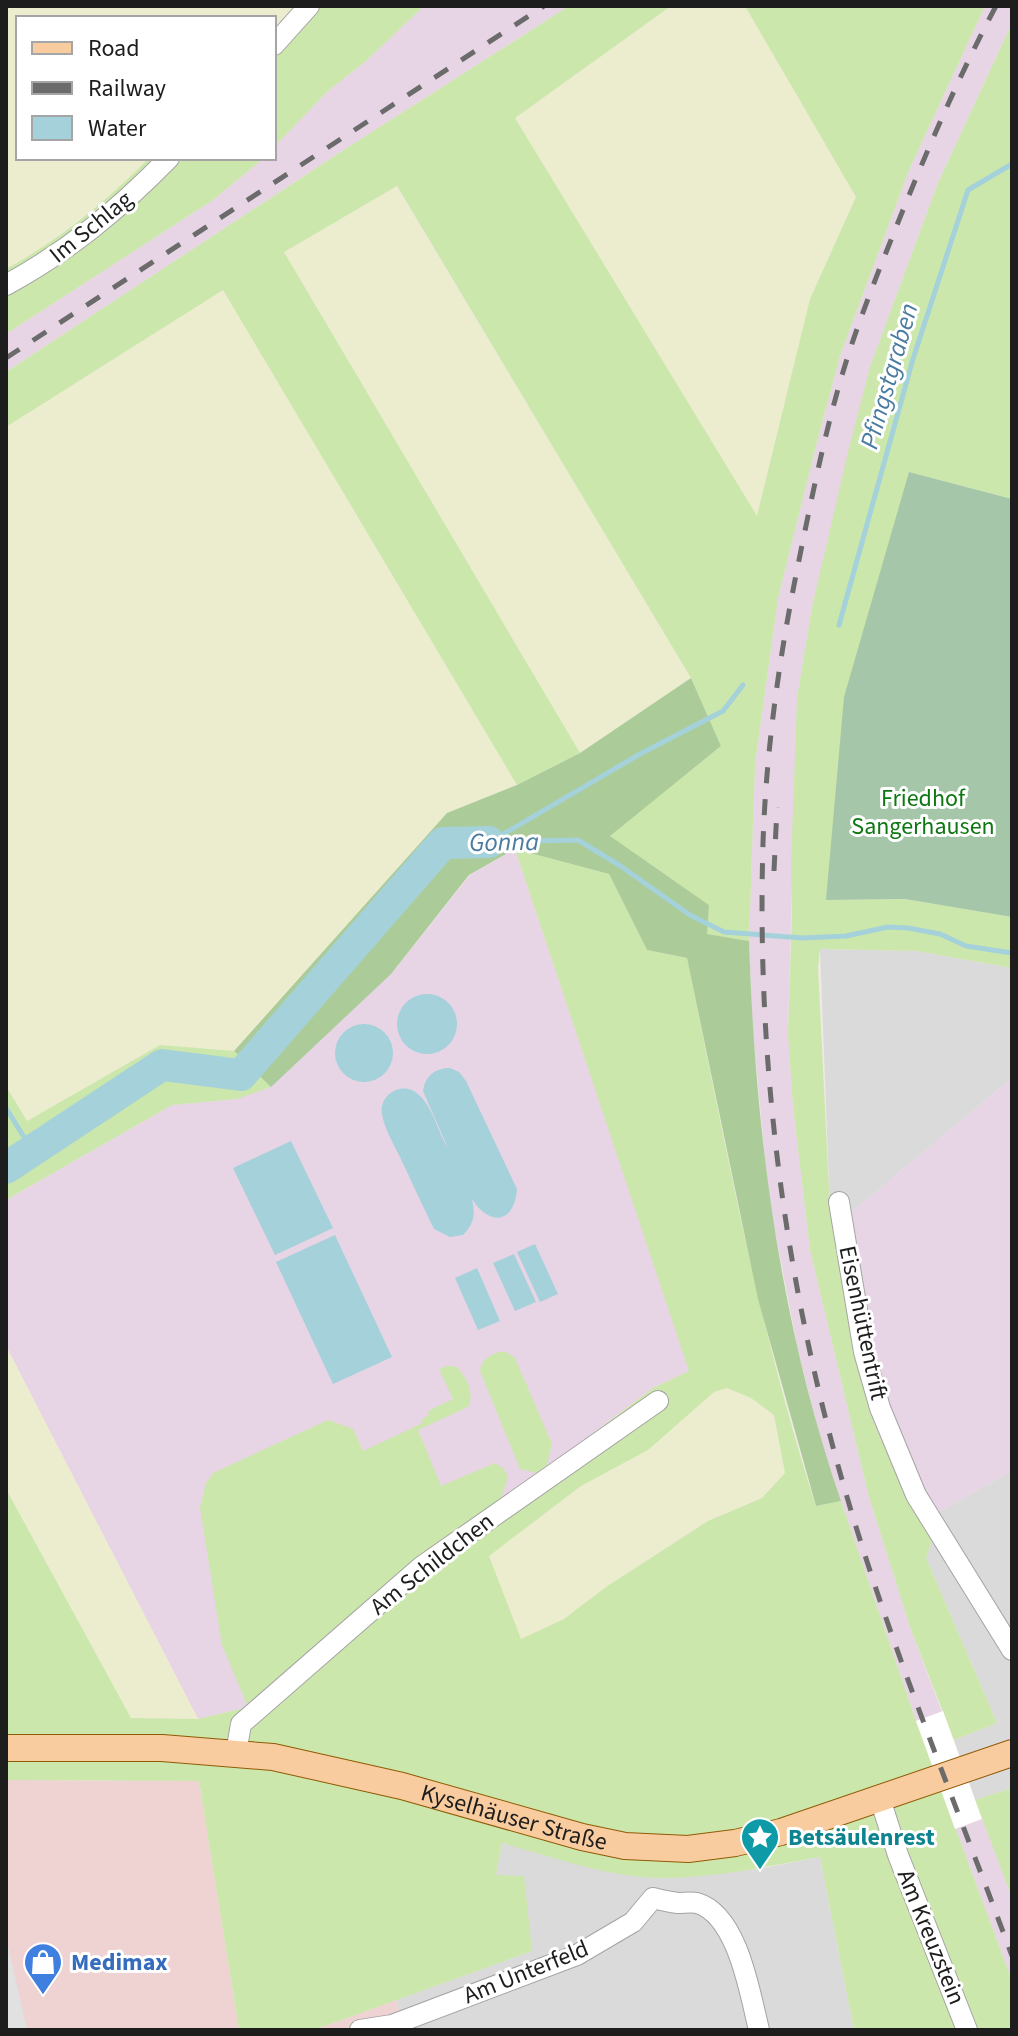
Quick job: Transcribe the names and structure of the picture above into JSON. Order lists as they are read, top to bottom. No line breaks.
{"streets":{"main road":["Kyselhäuser Straße"],"street":["Im Schlag","Eisenhüttentrift","Am Schildchen","Am Kreuzstein","Am Unterfeld"]},"crossings":[["Am Schildchen","Kyselhäuser Straße"],["Kyselhäuser Straße","Am Kreuzstein"]],"water":["Pfingstgraben","Gonna"],"parks":["Friedhof Sangerhausen"],"places":{"place":["Betsäulenrest"],"shop":["Medimax"]},"legend":["Road","Railway","Water"]}
